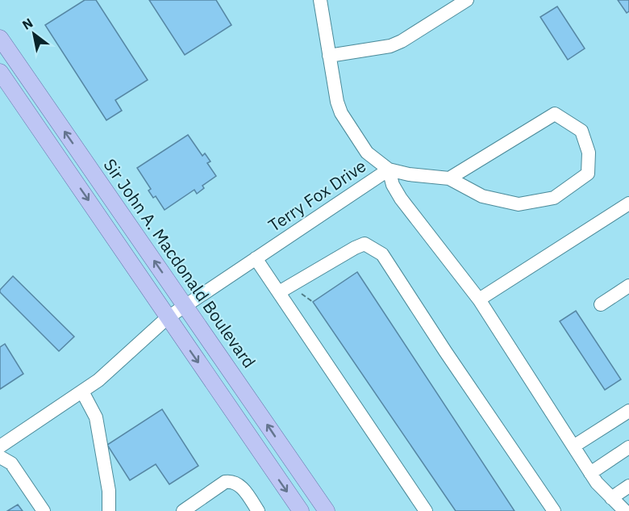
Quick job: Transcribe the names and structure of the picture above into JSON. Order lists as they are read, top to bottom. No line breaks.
{"streets":{"main road":["Sir John A. Macdonald Boulevard"],"street":["Terry Fox Drive"]},"crossings":[["Terry Fox Drive","Sir John A. Macdonald Boulevard"]],"north":"top left"}
